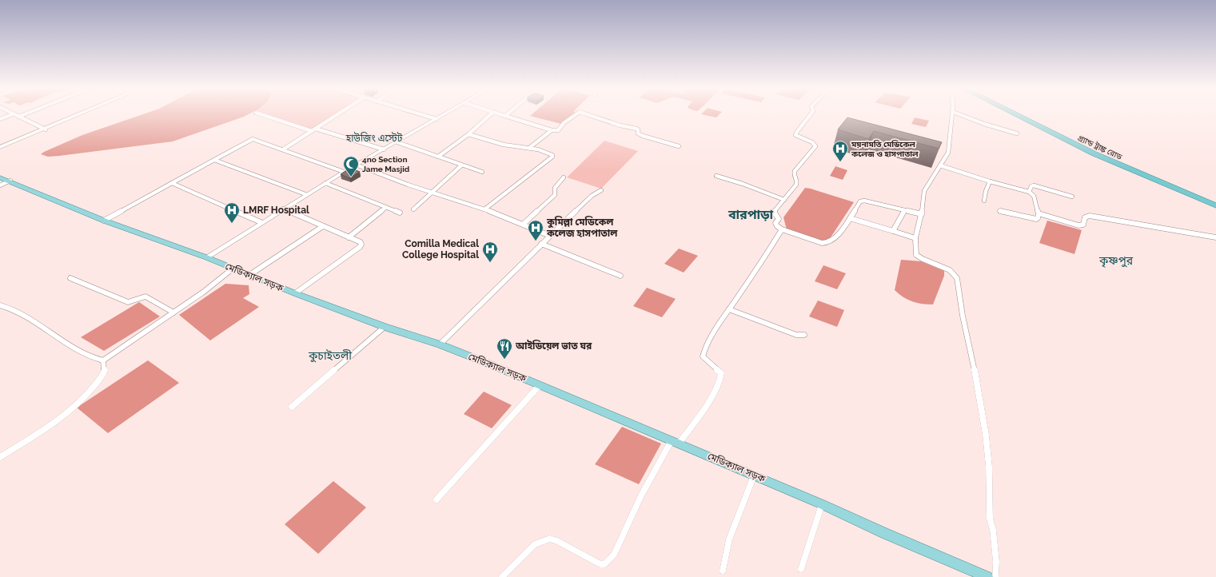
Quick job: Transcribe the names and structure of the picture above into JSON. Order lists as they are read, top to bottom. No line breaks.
{"streets":{"highway":["গ্র্যান্ড ট্রাঙ্ক রোড"],"main road":["মেডিক্যাল সড়ক"]},"districts":["হাউজিং এস্টেট","বারপাড়া","কৃষ্ণপুর","কুচাইতলী"],"places":{"hospital":["ময়নামতি মেডিকেল কলেজ ও হাসপাতাল","LMRF Hospital","কুমিল্লা মেডিকেল কলেজ হাসপাতাল","Comilla Medical College Hospital"],"mosque":["4no Section Jame Masjid"],"restaurant":["আইডিয়েল ভাত ঘর"]}}
